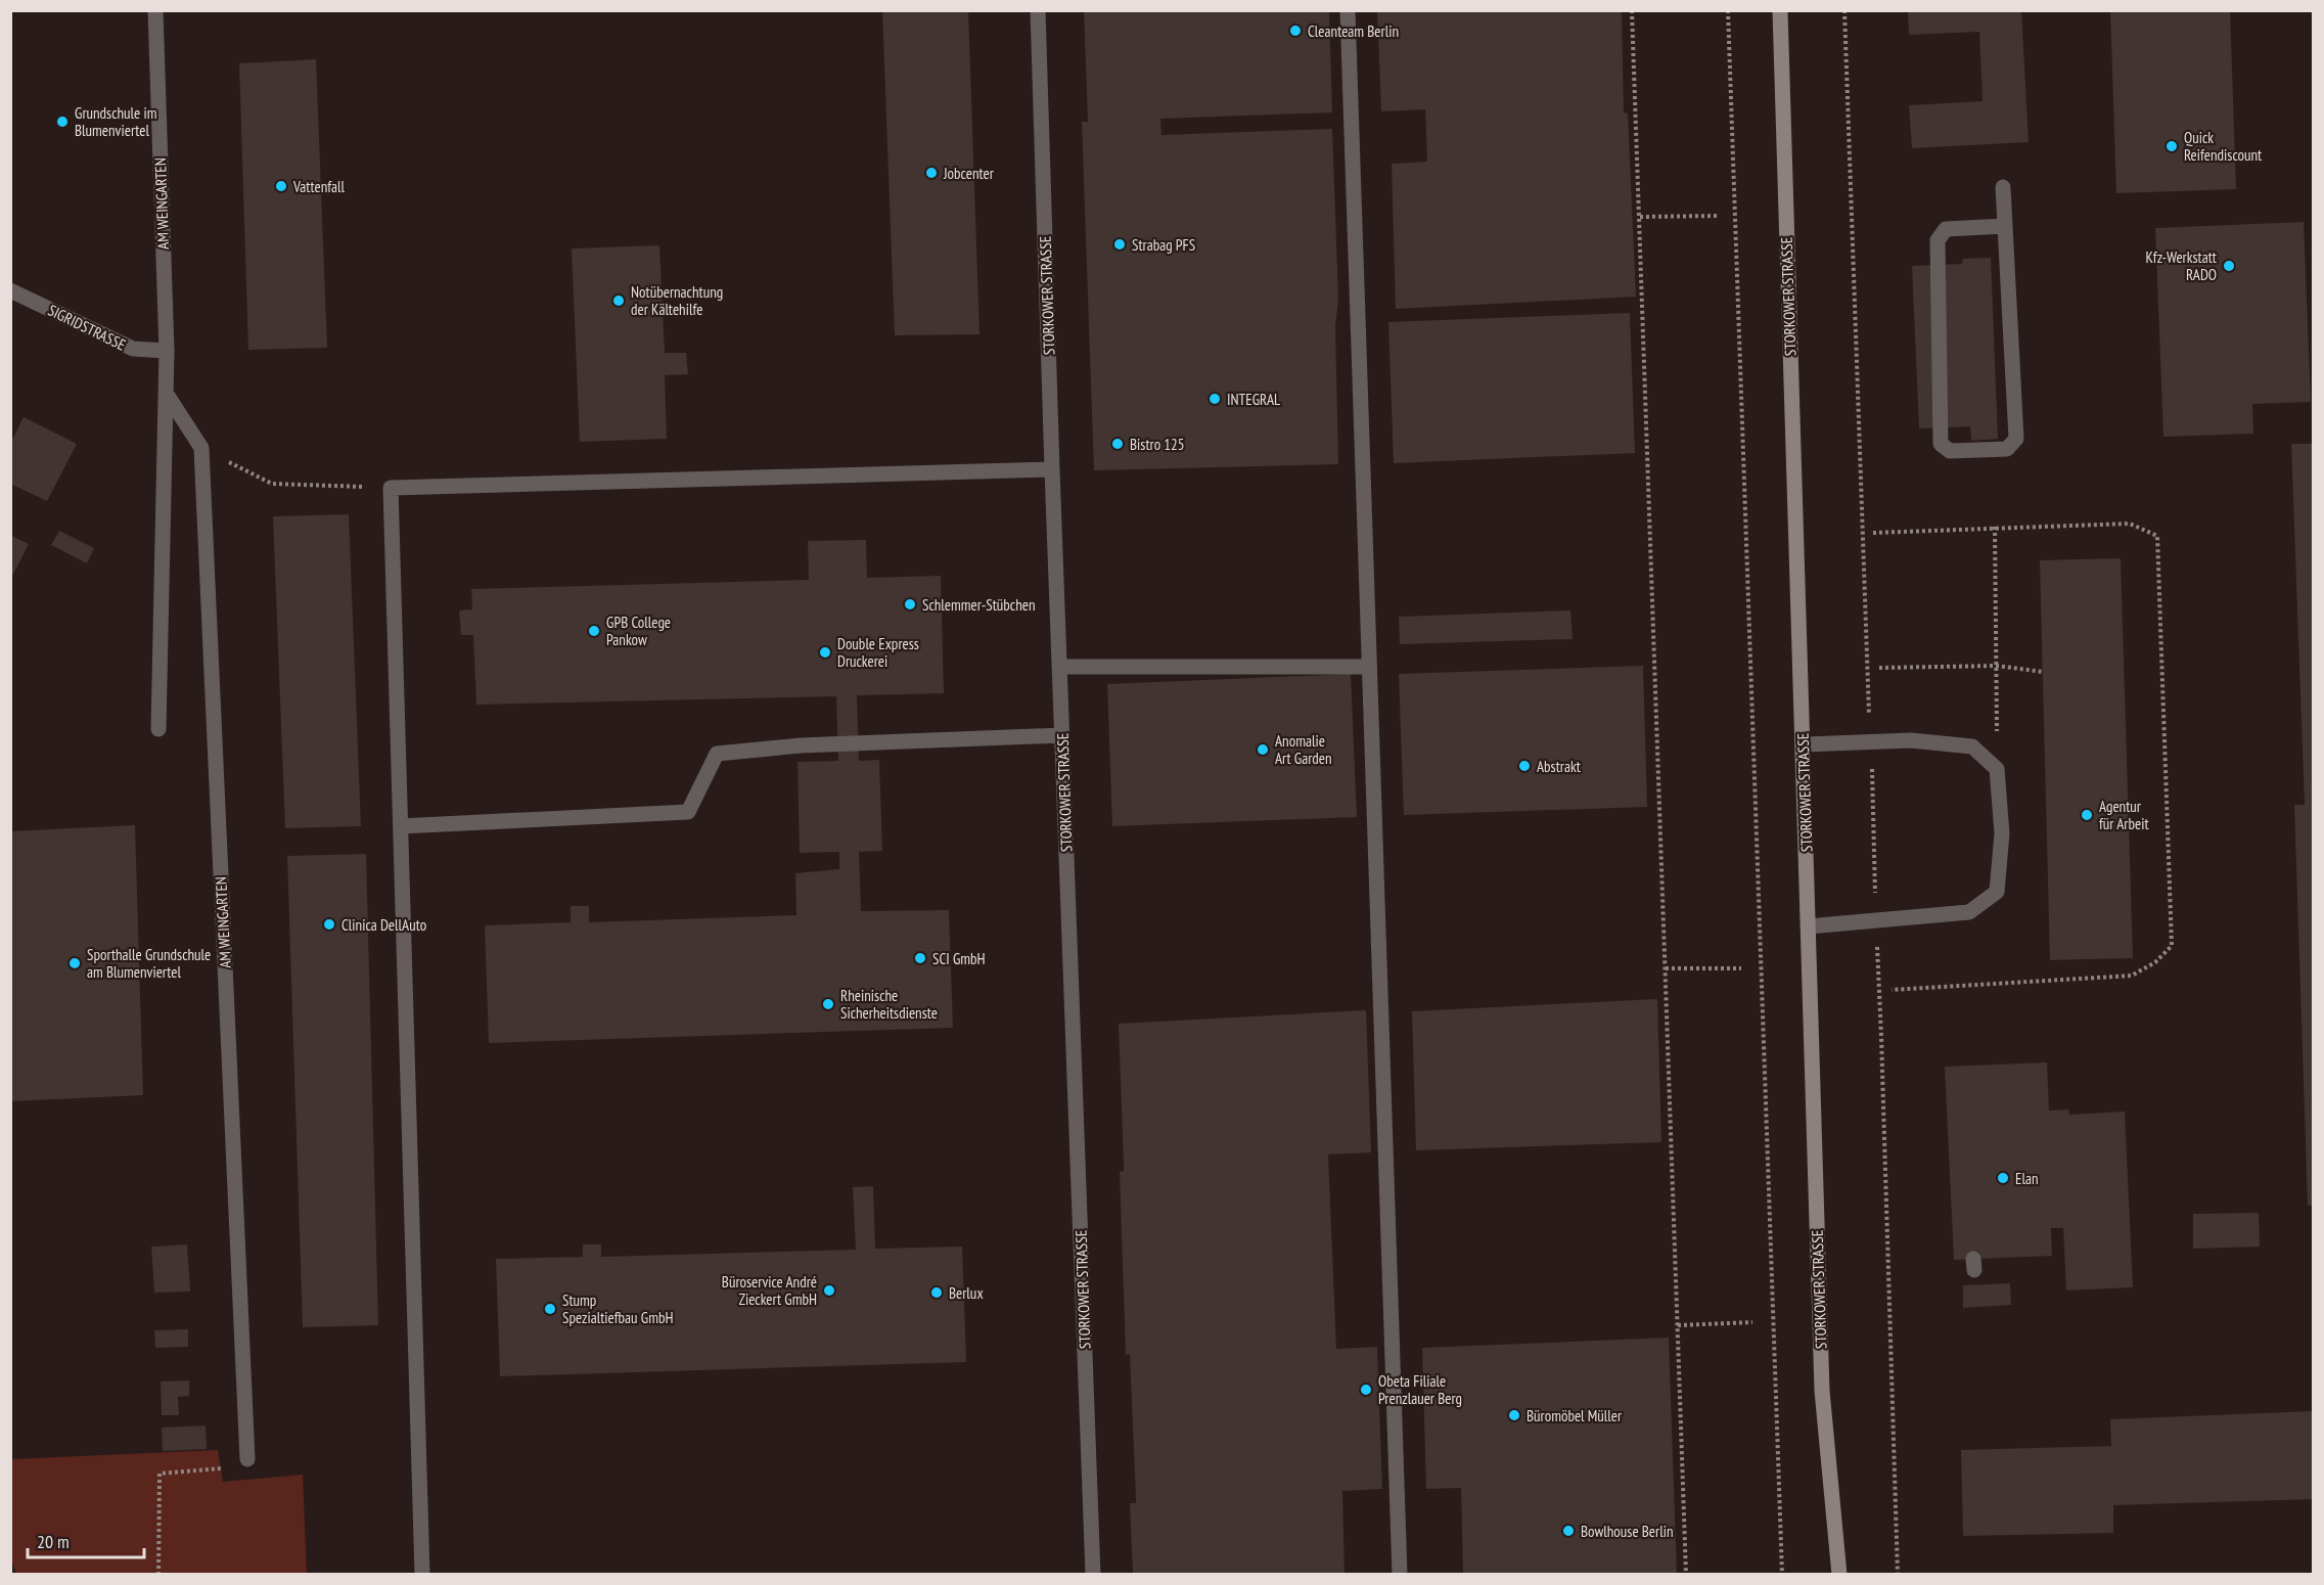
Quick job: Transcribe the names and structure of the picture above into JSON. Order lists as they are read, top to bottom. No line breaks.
{"streets":{"main road":["STORKOWER STRASSE"],"street":["AM WEINGARTEN","SIGRIDSTRASSE"]},"crossings":[["AM WEINGARTEN","SIGRIDSTRASSE"]],"places":["Cleanteam Berlin","Grundschule im Blumenviertel","Quick Reifendiscount","Jobcenter","Vattenfall","Strabag PFS","Kfz-Werkstatt RADO","Notübernachtung der Kältehilfe","INTEGRAL","Bistro 125","Schlemmer-Stübchen","GPB College Pankow","Double Express Druckerei","Anomalie Art Garden","Abstrakt","Agentur für Arbeit","Clinica DellAuto","SCI GmbH","Sporthalle Grundschule am Blumenviertel","Rheinische Sicherheitsdienste","Elan","Büroservice André Zieckert GmbH","Berlux","Stump Spezialtiefbau GmbH","Obeta Filiale Prenzlauer Berg","Büromöbel Müller","Bowlhouse Berlin"],"scale_bar":"20 m"}
